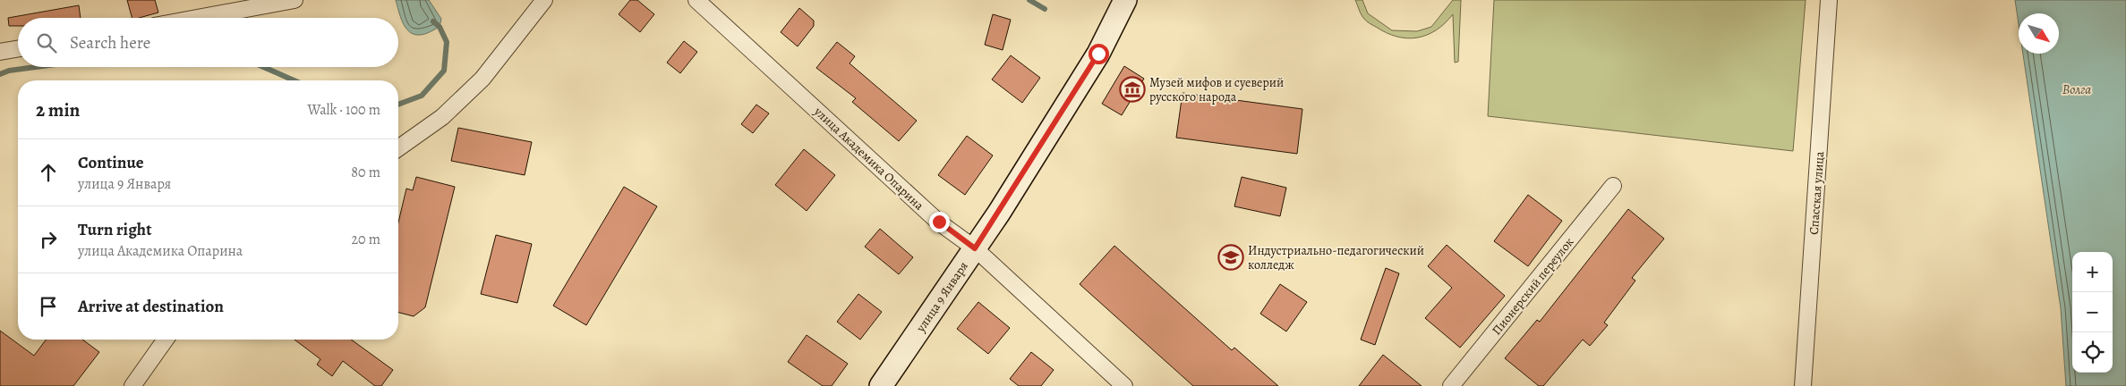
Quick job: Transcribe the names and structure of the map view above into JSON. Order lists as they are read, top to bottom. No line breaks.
{"streets":{"main road":["улица 9 Января"],"street":["улица Академика Опарина","Спасская улица","Пионерский переулок"]},"crossings":[["улица Академика Опарина","улица 9 Января"]],"water":["Волга"],"places":{"museum":["Музей мифов и суеверий русского народа"],"school or university":["Индустриально-педагогический колледж"]},"north":"bottom right","page":{"search":"Search here","heading":["2 min","Walk · 100 m"],"list":[["Continue","улица 9 Января","80 m"],["Turn right","улица Академика Опарина","20 m"],"Arrive at destination"],"map_buttons":["+","−"]}}
